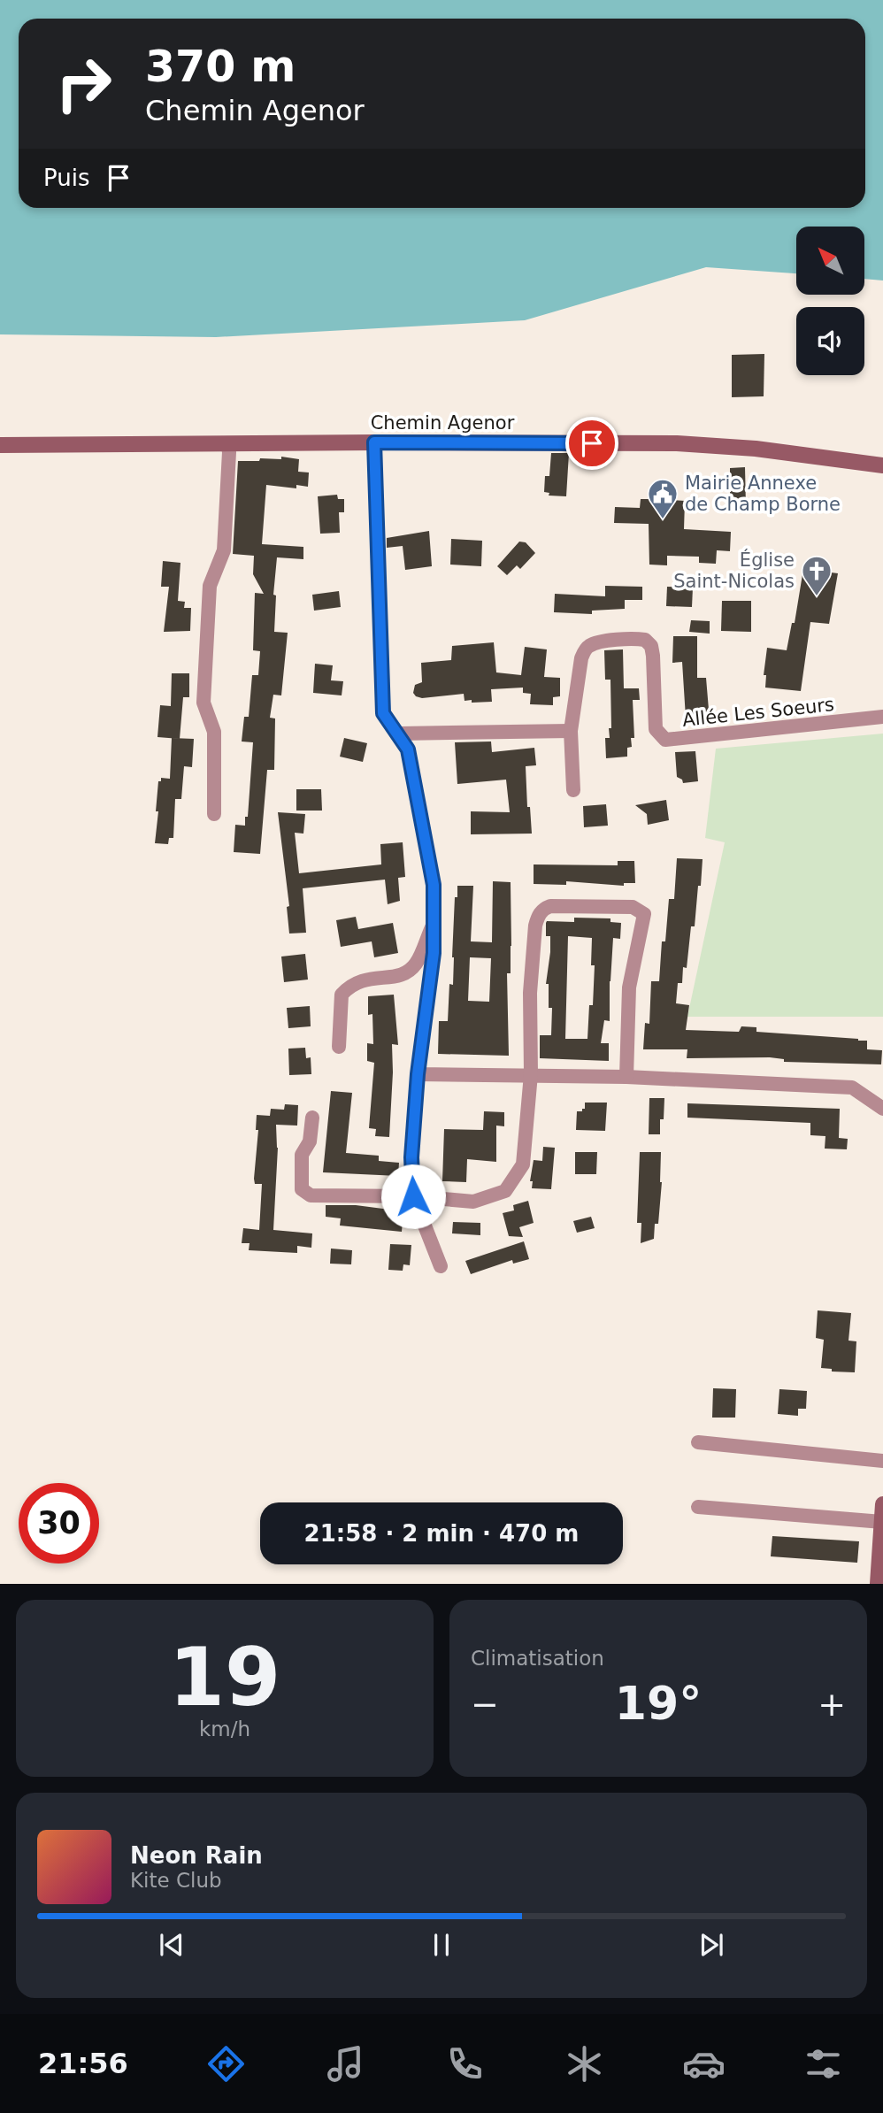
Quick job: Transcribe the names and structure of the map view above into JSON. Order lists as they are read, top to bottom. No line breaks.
{"streets":{"main road":["Chemin Agenor"],"street":["Allée Les Soeurs"]},"places":{"public building":["Mairie Annexe de Champ Borne"],"church":["Église Saint-Nicolas"]},"north":"top left","page":{"turn":["370 m","Chemin Agenor"],"then":"Puis","limit":"30","trip":"21:58 · 2 min · 470 m","tile":[["19","km/h"],"Climatisation"],"heat":["−","19°","+"],"song":["Neon Rain","Kite Club"],"tabs":"21:56"}}
